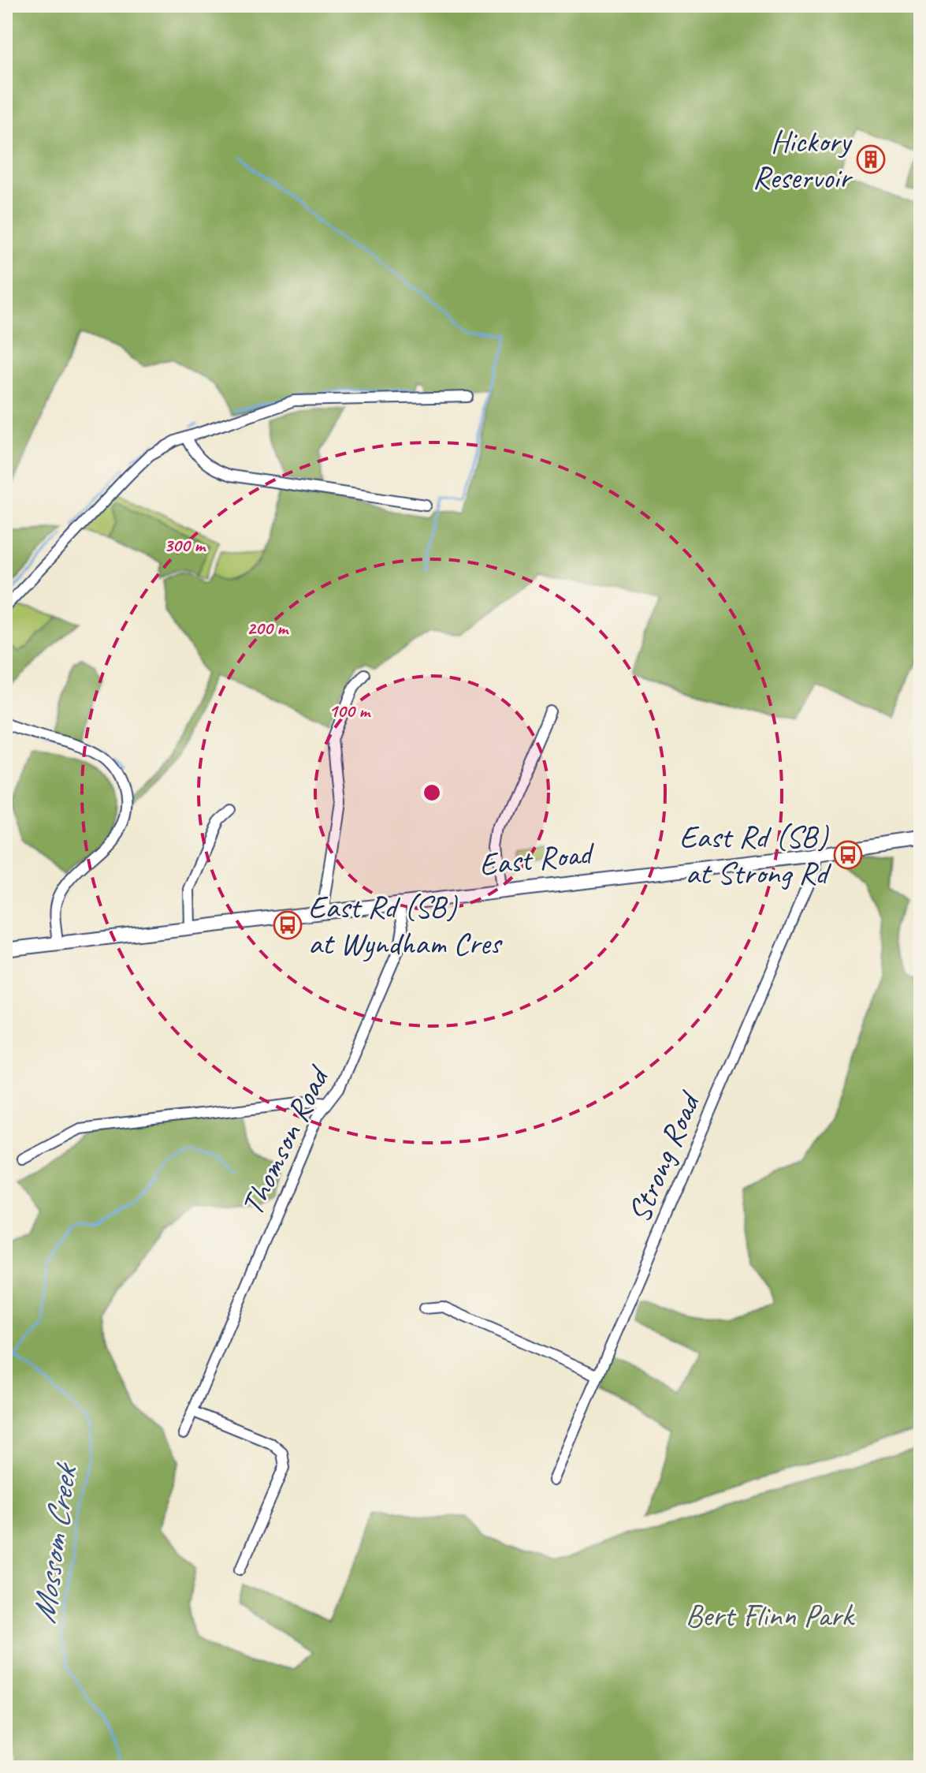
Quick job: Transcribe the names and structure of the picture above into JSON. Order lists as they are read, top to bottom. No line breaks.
{"streets":{"main road":["East Road"],"street":["Thomson Road","Strong Road"]},"crossings":[["East Road","Thomson Road"],["East Road","Strong Road"]],"water":["Mossom Creek"],"parks":["Bert Flinn Park"],"places":{"building":["Hickory Reservoir"],"bus stop":["East Rd (SB) at Strong Rd","East Rd (SB) at Wyndham Cres"]},"rings":["300 m","200 m","100 m"]}
